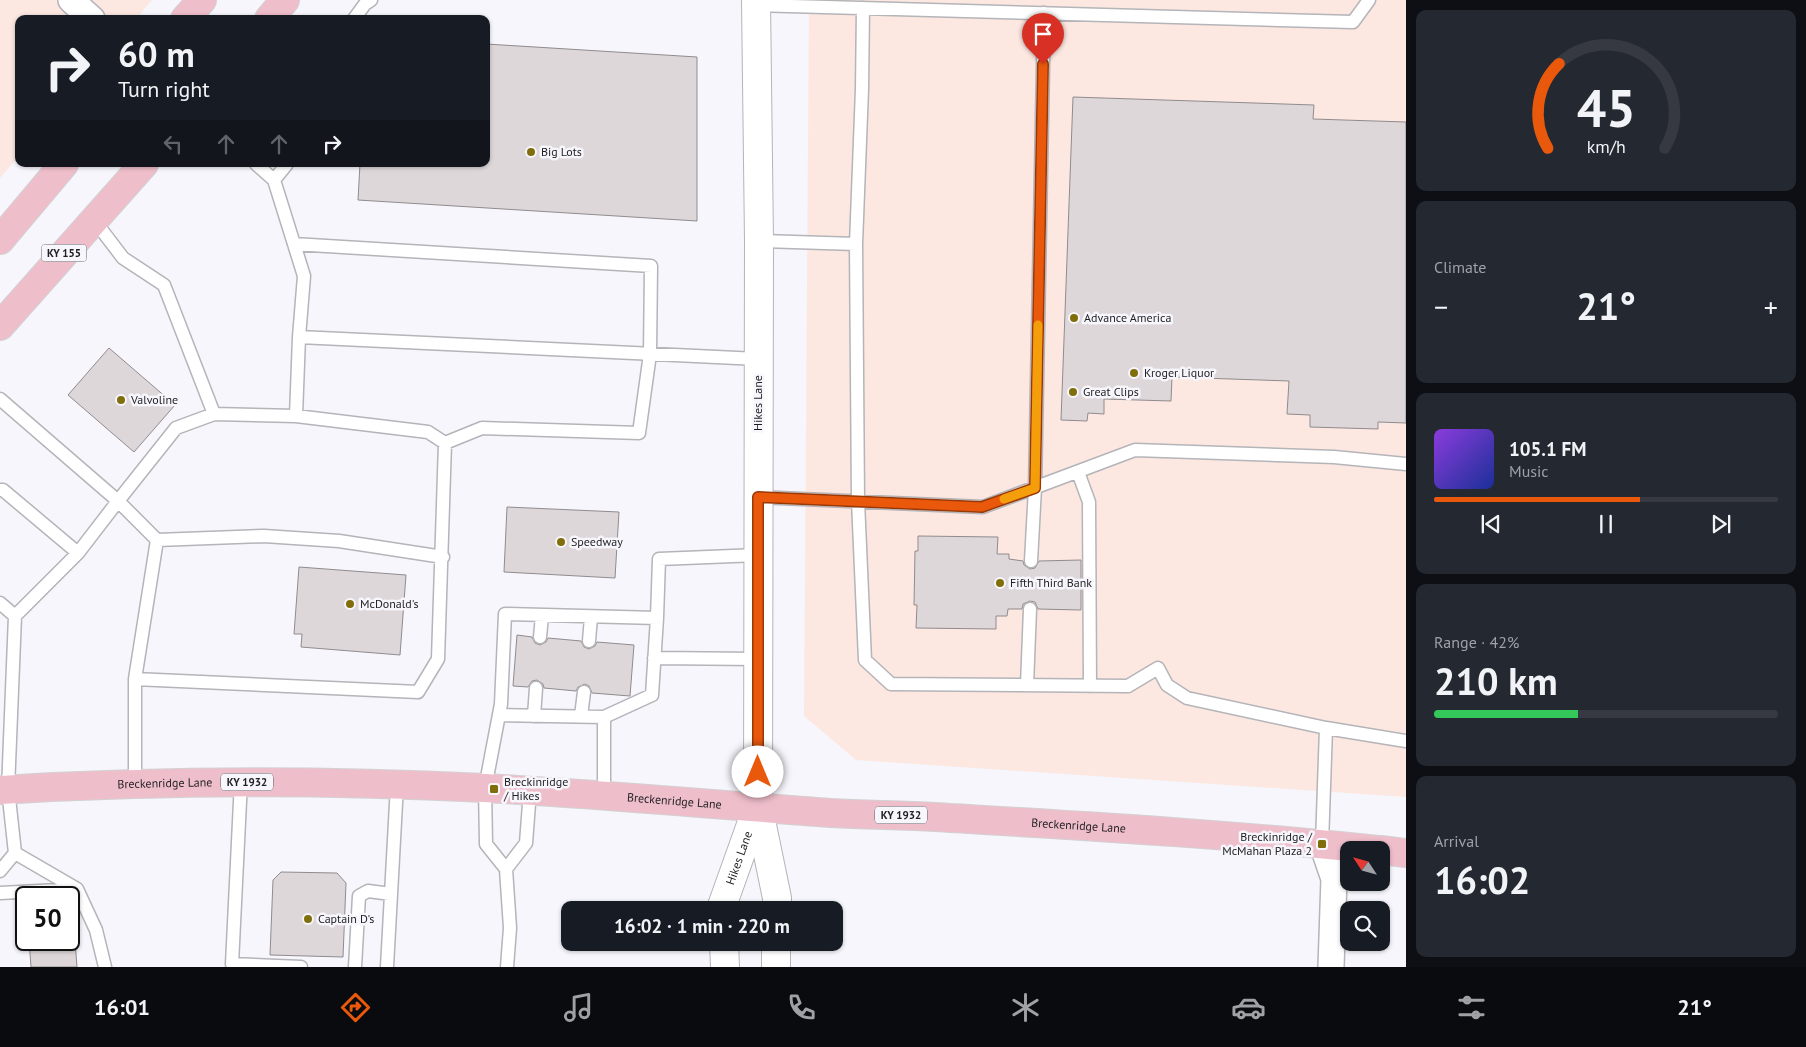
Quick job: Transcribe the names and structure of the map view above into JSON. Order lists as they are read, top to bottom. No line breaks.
{"streets":{"main road":["KY 155","Hikes Lane","KY 1932","Breckenridge Lane"]},"crossings":[["Hikes Lane","Breckenridge Lane"]],"places":{"other":["Big Lots","Advance America","Kroger Liquor","Great Clips","Valvoline","Speedway","Fifth Third Bank","McDonald's","Captain D's"],"transit":["Breckinridge / Hikes","Breckinridge / McMahan Plaza 2"]},"north":"top left","page":{"turn":["60 m","Turn right"],"tile":["Climate",["Range · 42%","210 km"],["Arrival","16:02"]],"heat":["−","21°","+"],"song":["105.1 FM","Music"],"limit":"50","trip":"16:02 · 1 min · 220 m","tabs":["16:01","21°"],"gauge":["45","km/h"]}}
